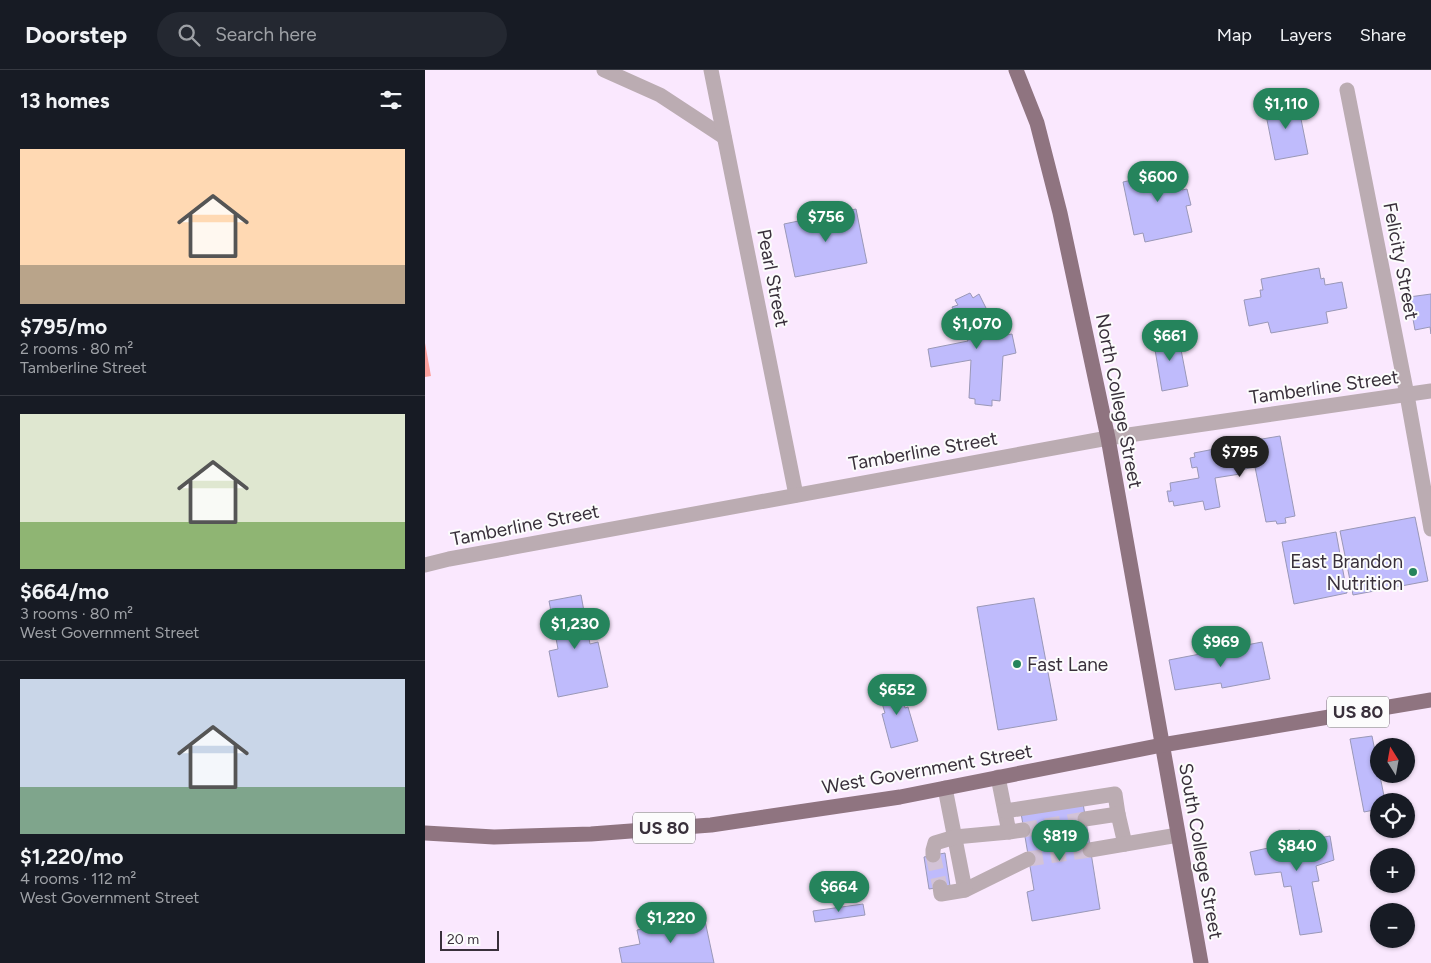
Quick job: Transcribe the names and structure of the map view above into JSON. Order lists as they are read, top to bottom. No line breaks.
{"streets":{"main road":["North College Street","US 80","West Government Street","South College Street"],"street":["Felicity Street","Pearl Street","Tamberline Street"]},"crossings":[["Felicity Street","Tamberline Street"],["Pearl Street","Tamberline Street"],["Tamberline Street","North College Street"],["North College Street","West Government Street"],["North College Street","South College Street"],["West Government Street","South College Street"]],"places":["East Brandon Nutrition","Fast Lane"],"scale_bar":"20 m","north":"top","page":{"header":"Doorstep","search":"Search here","nav":["Map","Layers","Share"],"heading":"13 homes","price":["$1,110","$600","$756","$1,070","$661","$795","$1,230","$969","$652","$819","$840","$664","$1,220"],"list":[{"name":"$795/mo","note":"2 rooms · 80 m² · Tamberline Street"},{"name":"$664/mo","note":"3 rooms · 80 m² · West Government Street"},{"name":"$1,220/mo","note":"4 rooms · 112 m² · West Government Street"}],"map_buttons":["+","−"],"scale":"20 m"}}
